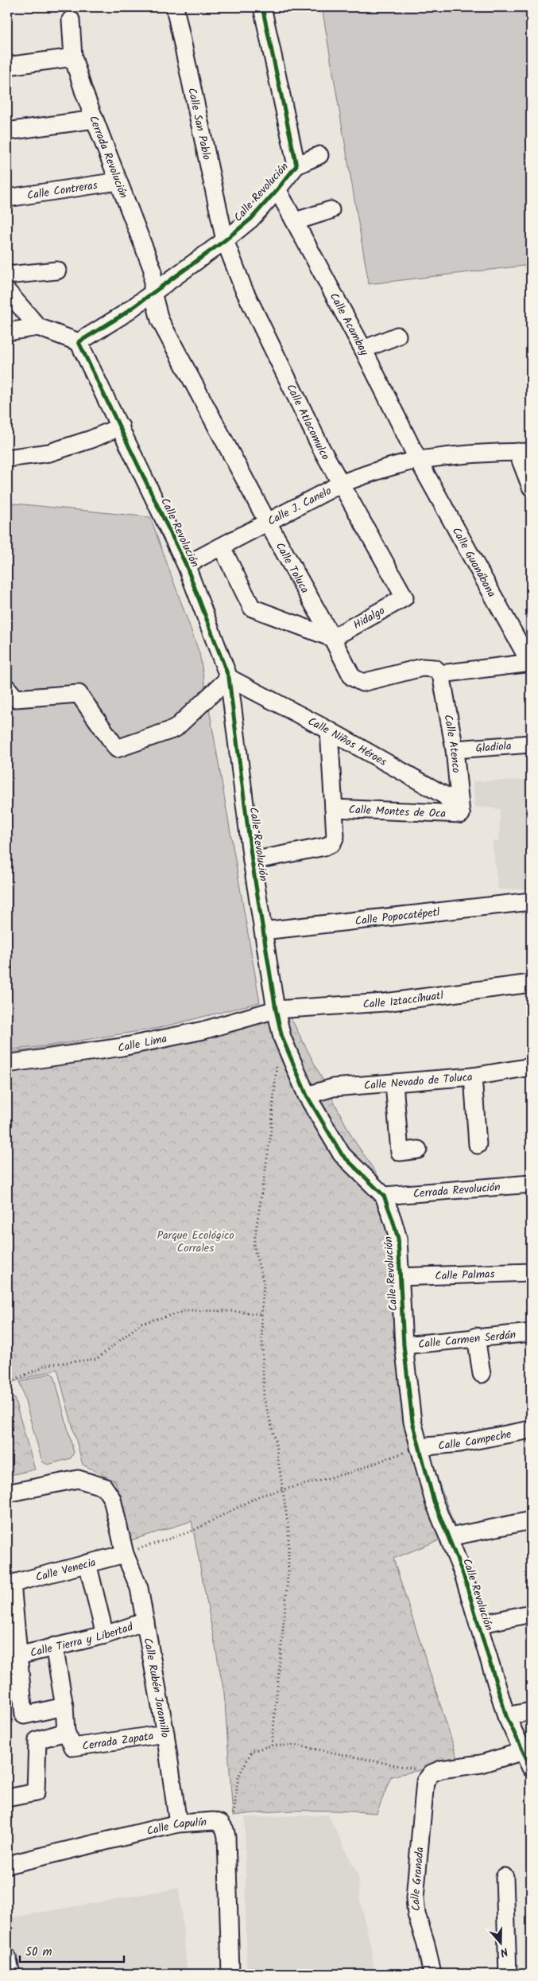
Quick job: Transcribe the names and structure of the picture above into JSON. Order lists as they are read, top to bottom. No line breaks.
{"streets":{"street":["Calle San Pablo","Cerrada Revolución","Calle Contreras","Calle Revolución","Calle Acambay","Calle Atlacomulco","Calle J. Canelo","Calle Guanábana","Calle Toluca","Hidalgo","Calle Niños Héroes","Calle Atenco","Gladiola","Calle Montes de Oca","Calle Popocatépetl","Calle Iztaccíhuatl","Calle Lima","Calle Nevado de Toluca","Calle Palmas","Calle Carmen Serdán","Calle Campeche","Calle Venecia","Calle Tierra y Libertad","Calle Rubén Jaramillo","Cerrada Zapata","Calle Capulín","Calle Granada"]},"crossings":[["Calle San Pablo","Calle Revolución"],["Calle San Pablo","Calle Atlacomulco"],["Cerrada Revolución","Calle Contreras"],["Cerrada Revolución","Calle Revolución"],["Cerrada Revolución","Calle Toluca"],["Calle Revolución","Calle Acambay"],["Calle Revolución","Calle Atlacomulco"],["Calle Revolución","Calle J. Canelo"],["Calle Revolución","Calle Toluca"],["Calle Revolución","Calle Niños Héroes"],["Calle Revolución","Calle Popocatépetl"],["Calle Revolución","Calle Iztaccíhuatl"],["Calle Revolución","Calle Lima"],["Calle Revolución","Calle Nevado de Toluca"],["Calle Revolución","Calle Palmas"],["Calle Revolución","Calle Carmen Serdán"],["Calle Revolución","Calle Campeche"],["Calle Acambay","Calle J. Canelo"],["Calle Acambay","Calle Guanábana"],["Calle Atlacomulco","Calle J. Canelo"],["Calle Atlacomulco","Hidalgo"],["Calle J. Canelo","Calle Guanábana"],["Calle J. Canelo","Calle Toluca"],["Calle Guanábana","Calle Toluca"],["Calle Toluca","Hidalgo"],["Calle Toluca","Calle Atenco"],["Calle Niños Héroes","Calle Atenco"],["Calle Niños Héroes","Calle Montes de Oca"],["Calle Atenco","Gladiola"],["Calle Atenco","Calle Montes de Oca"],["Calle Iztaccíhuatl","Calle Lima"],["Calle Venecia","Calle Rubén Jaramillo"],["Calle Tierra y Libertad","Calle Rubén Jaramillo"],["Calle Rubén Jaramillo","Cerrada Zapata"],["Calle Rubén Jaramillo","Calle Capulín"]],"parks":["Parque Ecológico Corrales"],"scale_bar":"50 m","north":"bottom"}
